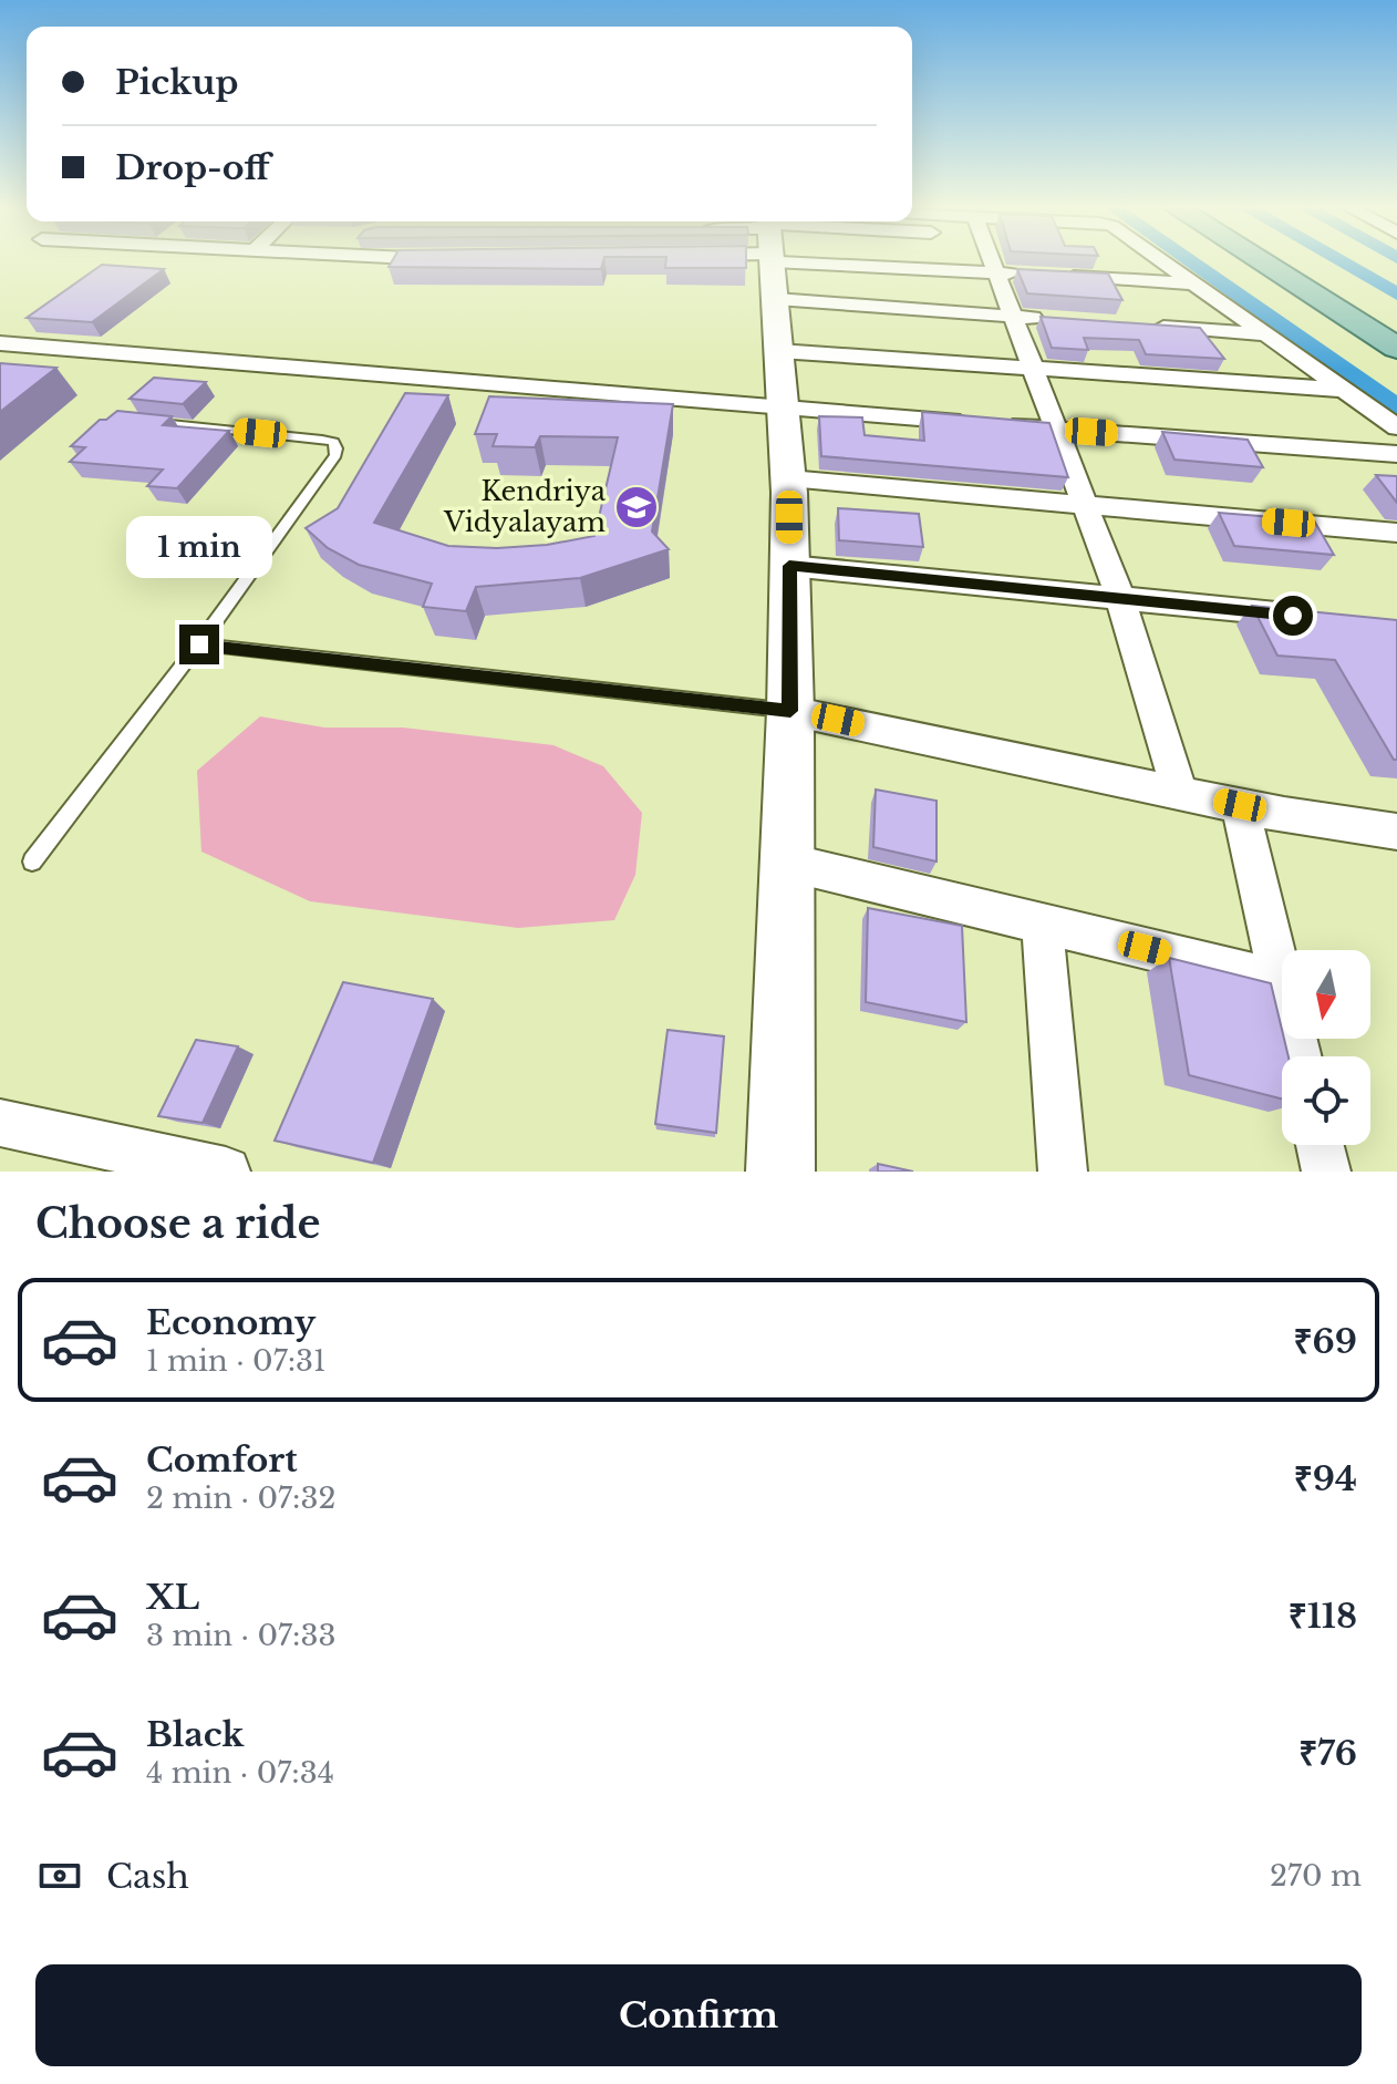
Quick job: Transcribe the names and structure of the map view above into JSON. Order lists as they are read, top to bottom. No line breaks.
{"places":{"school or university":["Kendriya Vidyalayam"]},"north":"bottom","page":{"banner":["Pickup","Drop-off"],"bubble":"1 min","heading":"Choose a ride","list":[{"name":"Economy","note":"1 min · 07:31","value":"₹69"},{"name":"Comfort","note":"2 min · 07:32","value":"₹94"},{"name":"XL","note":"3 min · 07:33","value":"₹118"},{"name":"Black","note":"4 min · 07:34","value":"₹76"}],"pay":["Cash","270 m"],"buttons":"Confirm"}}
